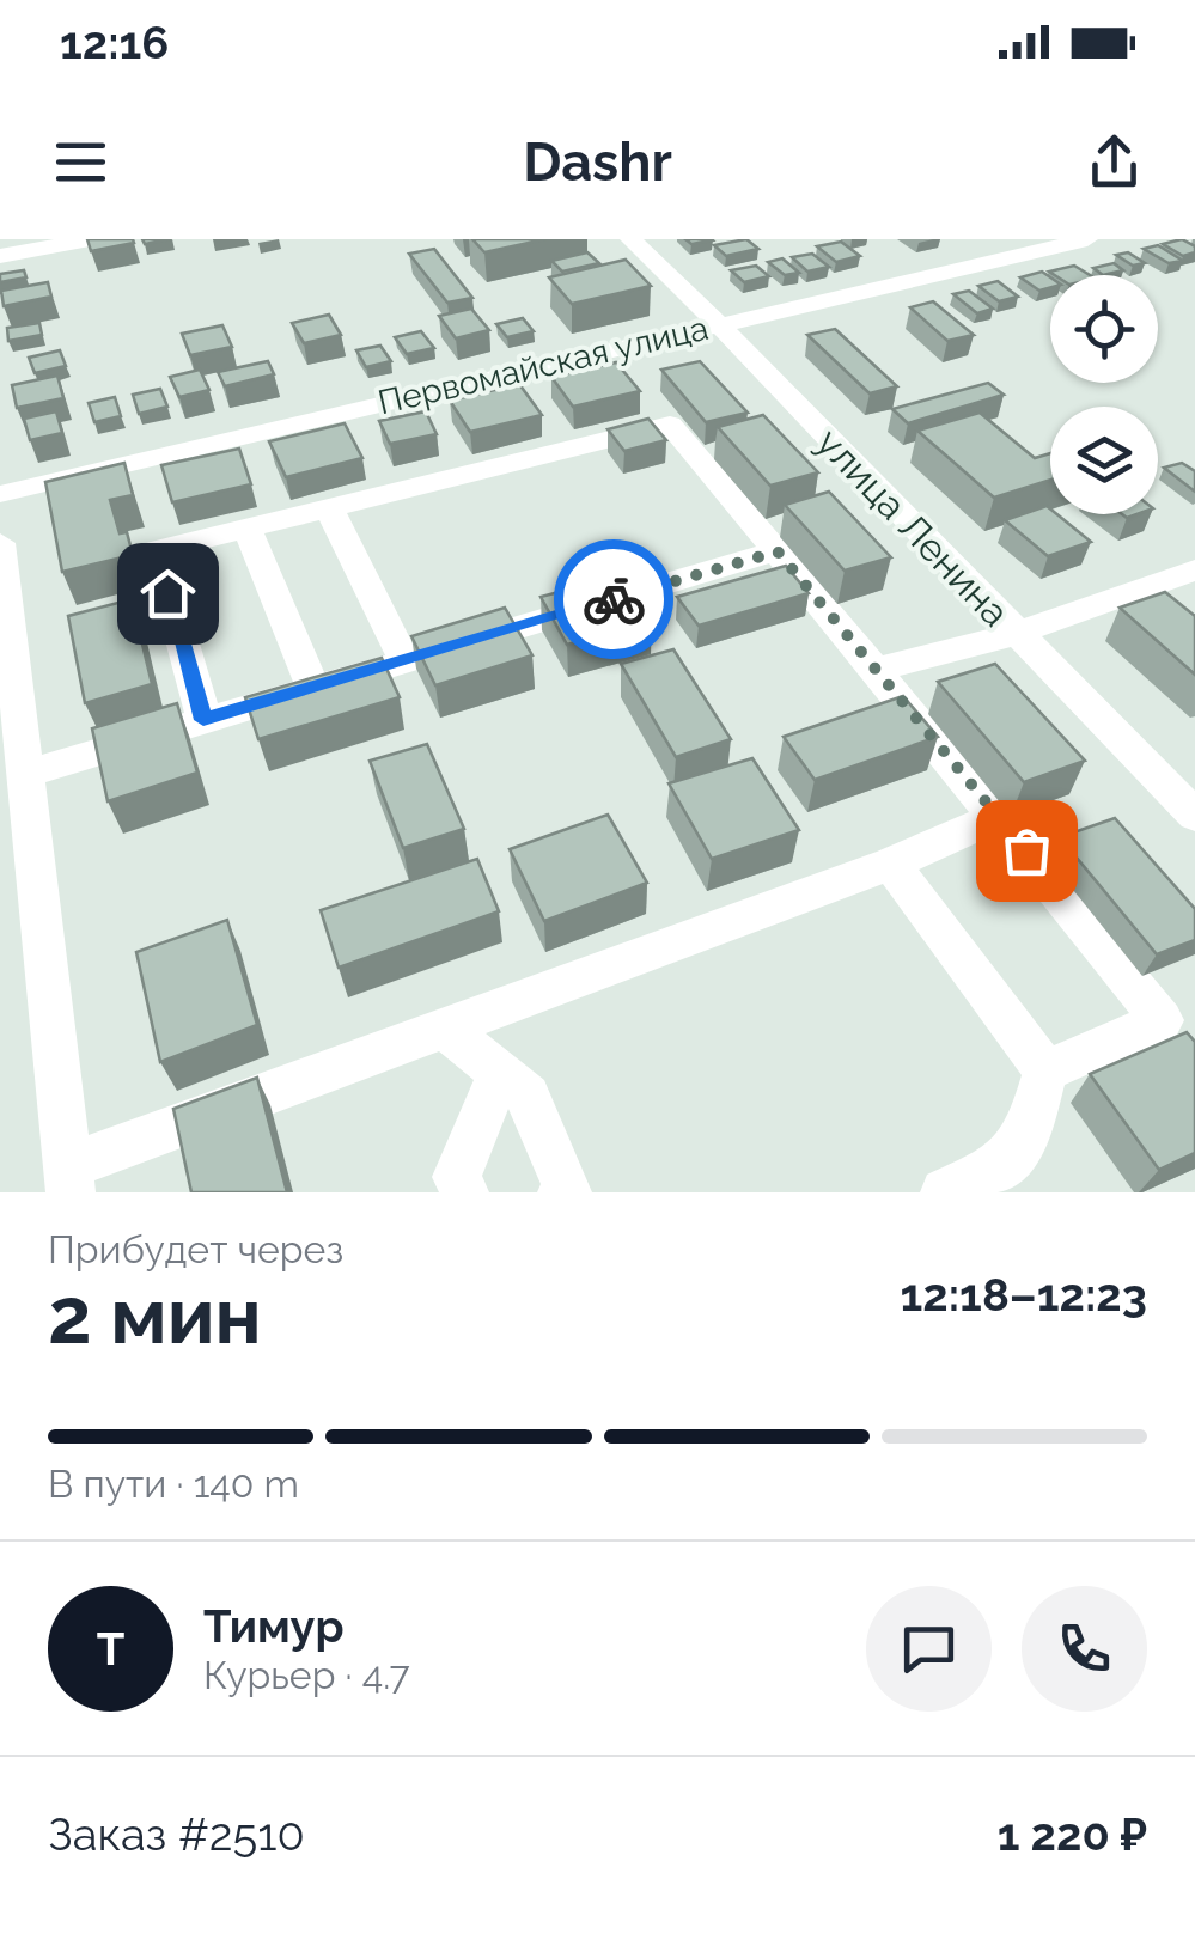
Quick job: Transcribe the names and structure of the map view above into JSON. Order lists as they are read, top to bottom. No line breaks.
{"streets":{"street":["Первомайская улица","улица Ленина"]},"crossings":[["Первомайская улица","улица Ленина"]],"page":{"status":"12:16","header":"Dashr","heading":["2 мин","Прибудет через","12:18–12:23"],"panel":["Тимур","Курьер · 4.7","Заказ #2510","1 220 ₽"],"bar":"В пути · 140 m","round":"Т"}}
